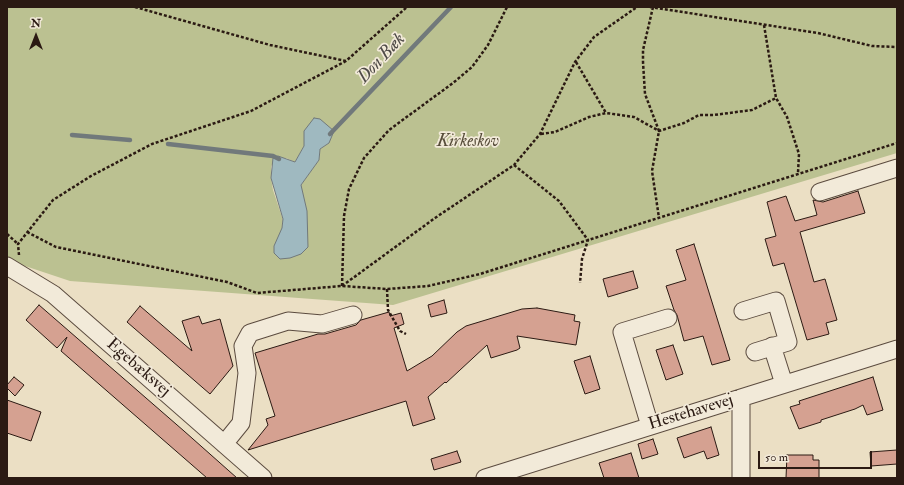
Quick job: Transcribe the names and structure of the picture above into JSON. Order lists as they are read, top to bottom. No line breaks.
{"streets":{"street":["Egebæksvej","Hestehavevej"]},"water":["Don Bæk"],"parks":["Kirkeskov"],"scale_bar":"50 m","north":"top"}
